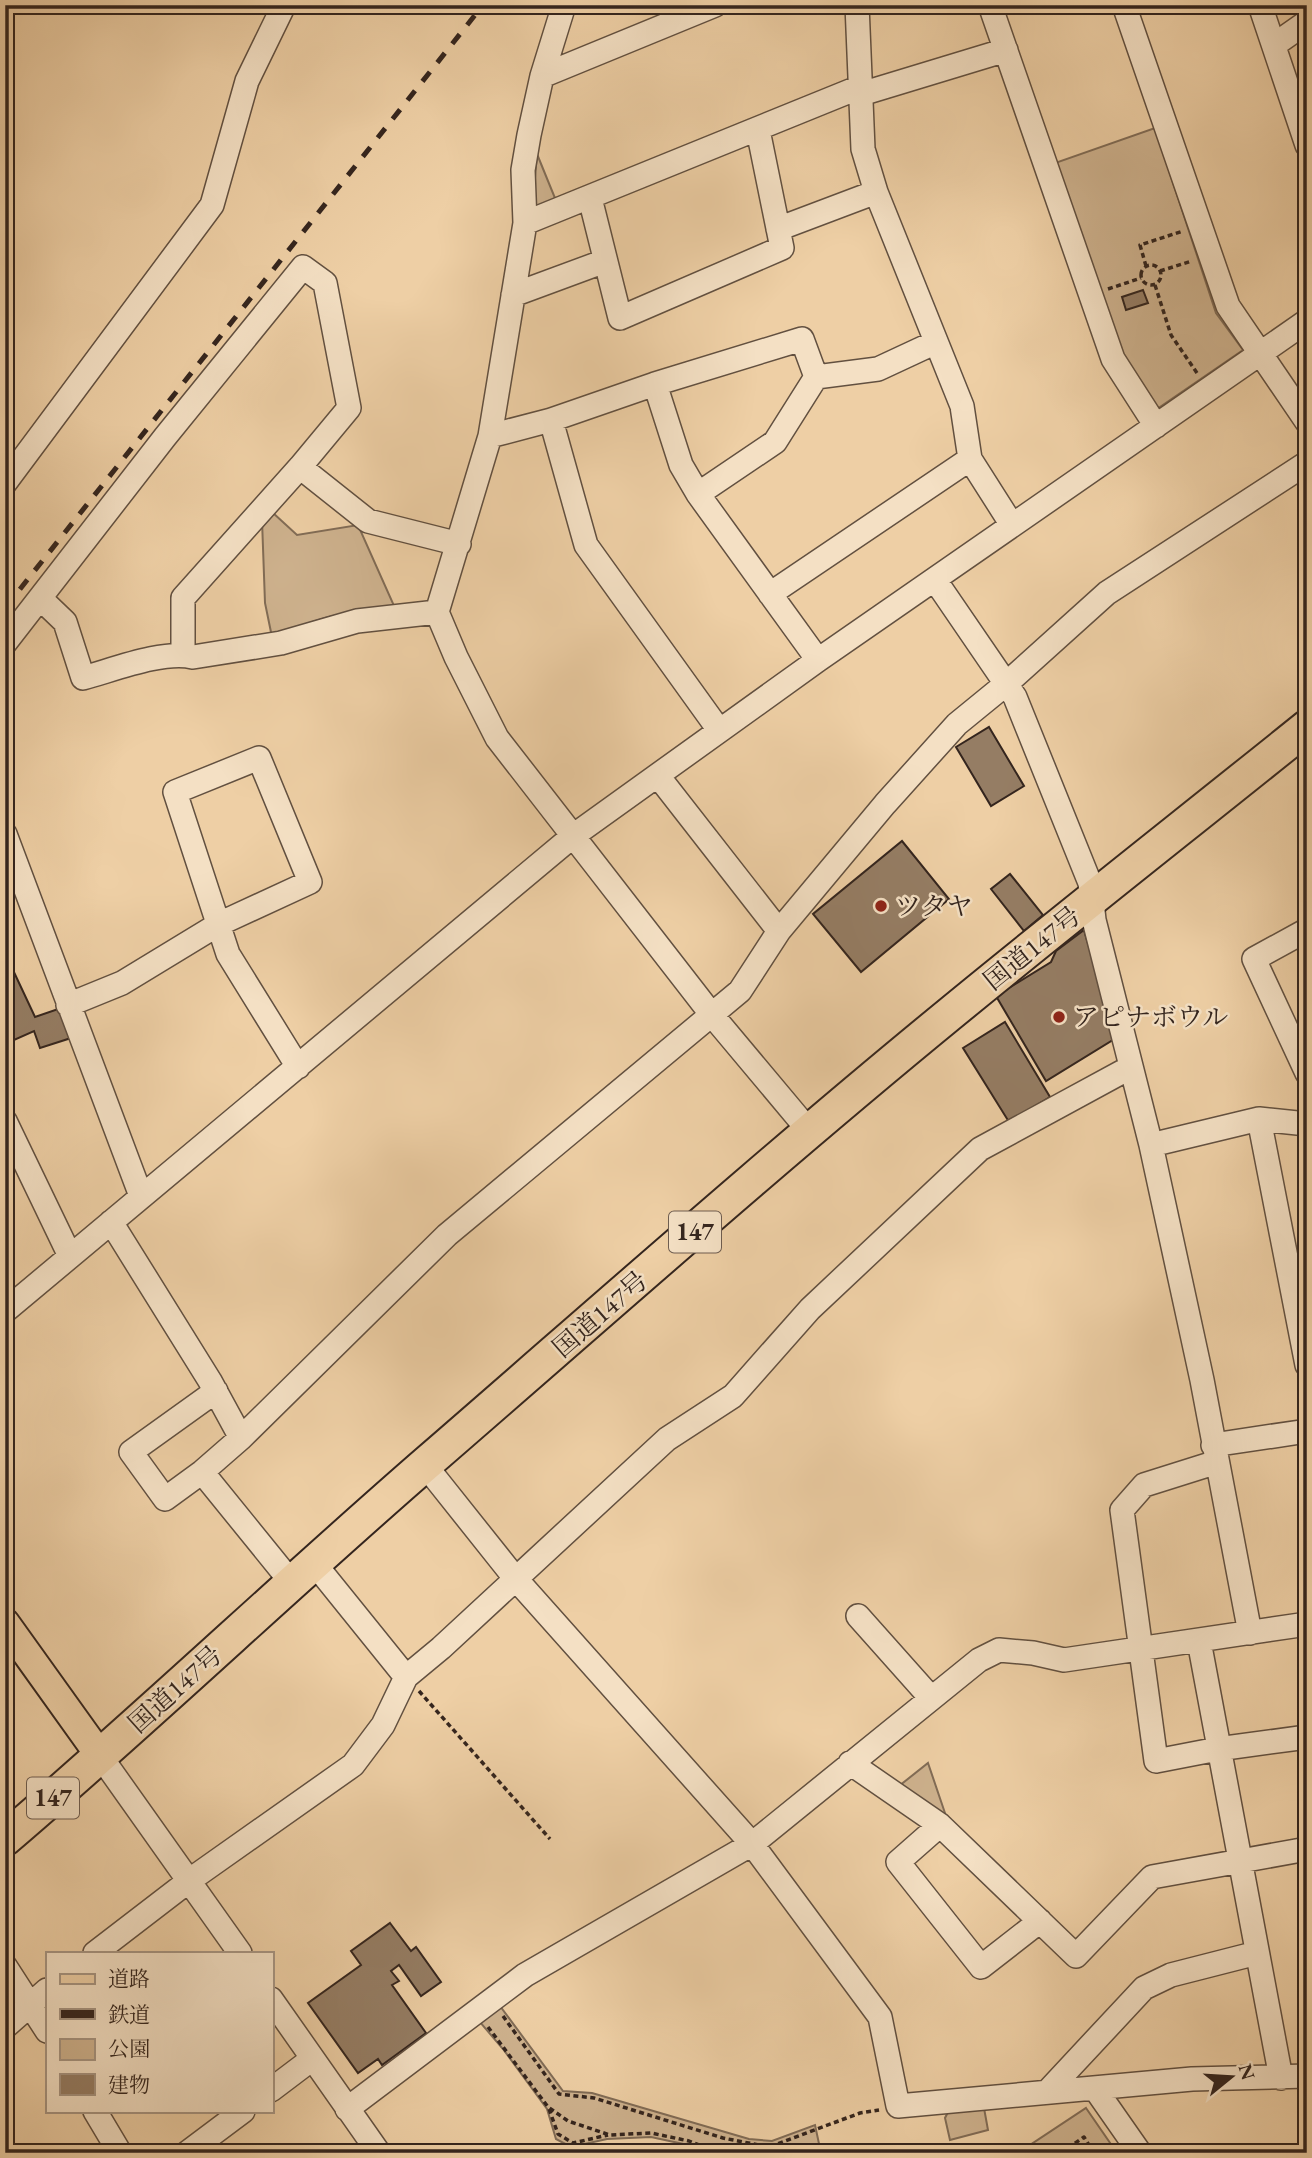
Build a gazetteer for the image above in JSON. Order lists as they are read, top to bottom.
{
  "streets": {
    "highway": ["国道147号", "147"]
  },
  "places": ["ツタヤ", "アピナボウル"],
  "legend": [
    "道路",
    "鉄道",
    "公園",
    "建物"
  ],
  "north": "right"
}
